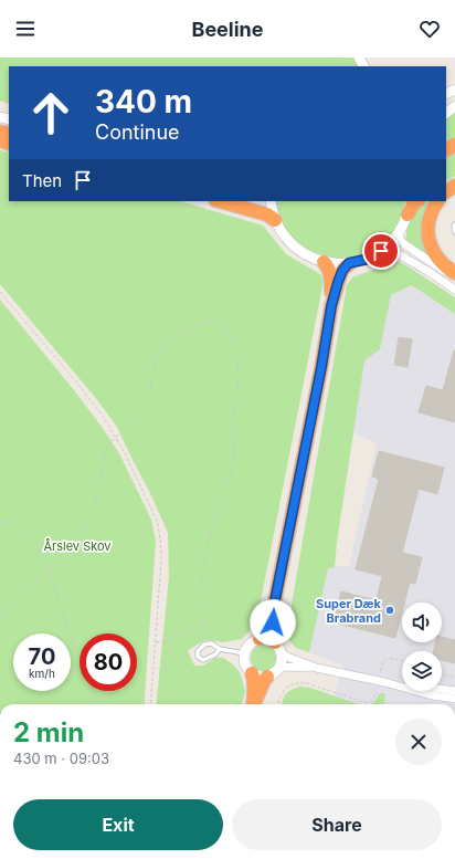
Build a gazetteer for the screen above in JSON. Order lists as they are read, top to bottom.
{
  "parks": ["Årslev Skov"],
  "places": ["Super Dæk Brabrand"],
  "page": {
    "header": "Beeline",
    "turn": ["340 m", "Continue"],
    "then": "Then",
    "speed": "70 km/h",
    "limit": "80",
    "heading": ["2 min", "430 m · 09:03"],
    "buttons": ["Exit", "Share"]
  }
}
